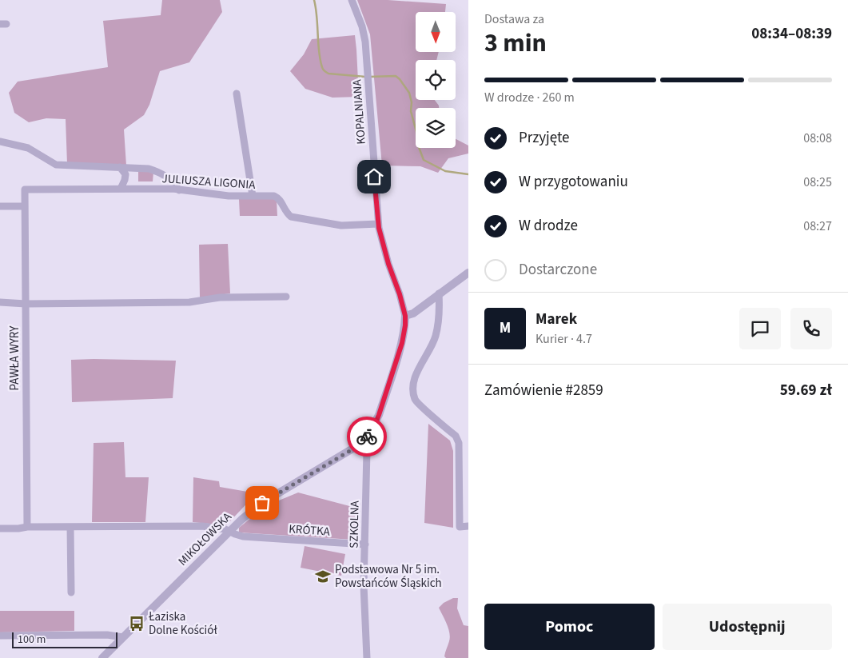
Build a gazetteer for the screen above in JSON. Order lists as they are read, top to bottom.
{
  "streets": {
    "street": [
      "KOPALNIANA",
      "JULIUSZA LIGONIA",
      "PAWŁA WYRY",
      "SZKOLNA",
      "KRÓTKA",
      "MIKOŁOWSKA"
    ]
  },
  "crossings": [
    ["KOPALNIANA", "JULIUSZA LIGONIA"],
    ["KOPALNIANA", "MIKOŁOWSKA"],
    ["JULIUSZA LIGONIA", "PAWŁA WYRY"],
    ["PAWŁA WYRY", "KRÓTKA"],
    ["SZKOLNA", "KRÓTKA"],
    ["SZKOLNA", "MIKOŁOWSKA"],
    ["KRÓTKA", "MIKOŁOWSKA"]
  ],
  "places": {
    "school or university": ["Podstawowa Nr 5 im. Powstańców Śląskich"],
    "bus stop": ["Łaziska Dolne Kościół"]
  },
  "scale_bar": "100 m",
  "north": "bottom",
  "page": {
    "heading": ["3 min", "Dostawa za", "08:34–08:39"],
    "panel": [
      "Marek",
      "Kurier · 4.7",
      "Zamówienie #2859",
      "59.69 zł"
    ],
    "bar": "W drodze · 260 m",
    "list": [
      ["Przyjęte", "08:08"],
      ["W przygotowaniu", "08:25"],
      ["W drodze", "08:27"],
      "Dostarczone"
    ],
    "round": "M",
    "buttons": ["Pomoc", "Udostępnij"],
    "scale": "100 m"
  }
}
